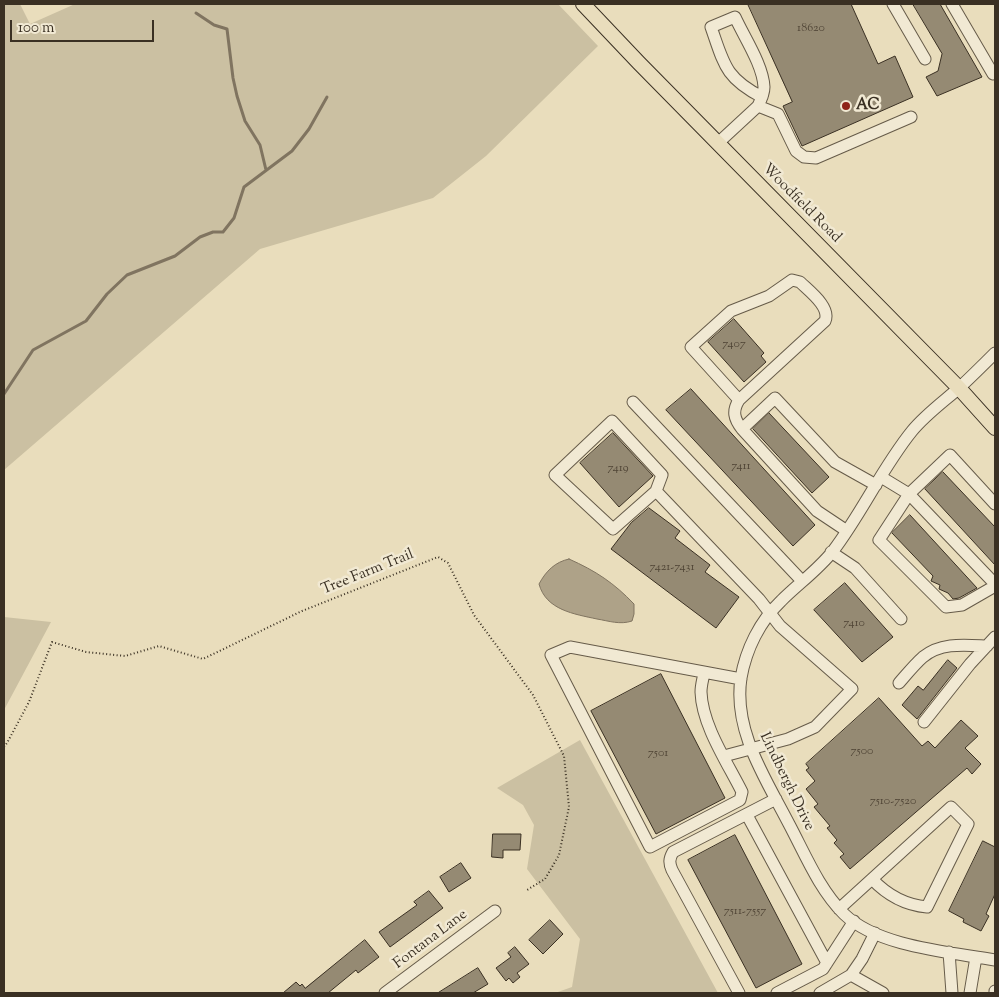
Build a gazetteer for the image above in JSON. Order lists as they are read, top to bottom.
{
  "streets": {
    "main road": ["Woodfield Road"],
    "street": ["Lindbergh Drive", "Fontana Lane"],
    "path": ["Tree Farm Trail"]
  },
  "crossings": [
    ["Woodfield Road", "Lindbergh Drive"]
  ],
  "places": ["AC"],
  "house_numbers": [
    "18620",
    "7407",
    "7411",
    "7419",
    "7421-7431",
    "7410",
    "7500",
    "7501",
    "7510-7520",
    "7511-7557"
  ],
  "scale_bar": "100 m"
}
